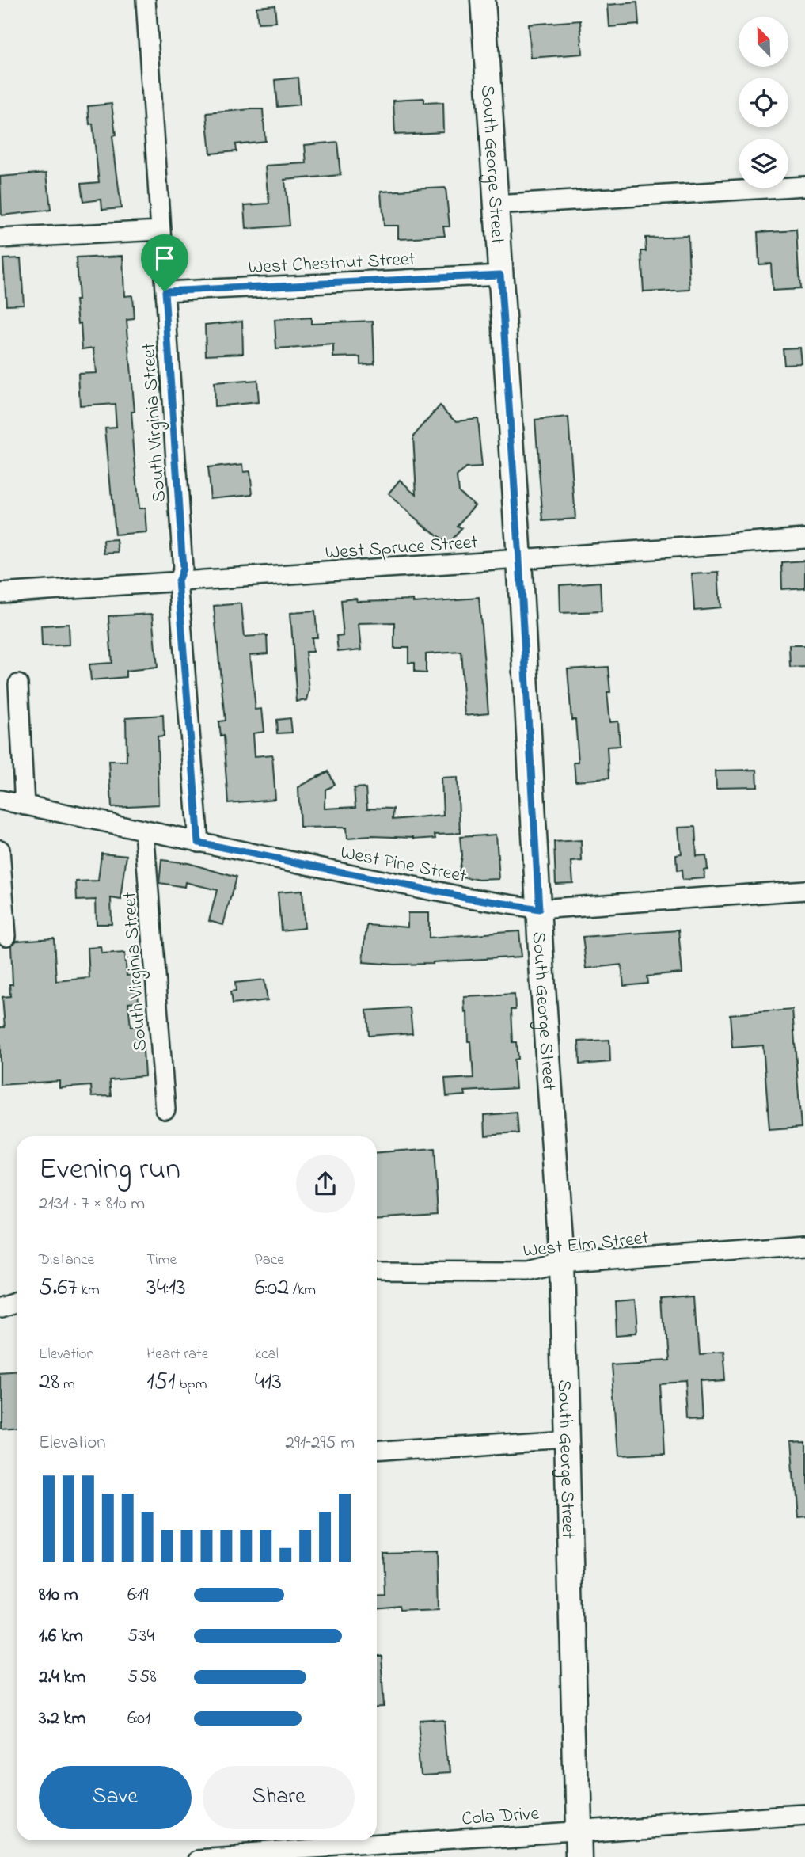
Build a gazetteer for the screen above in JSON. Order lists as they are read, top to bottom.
{
  "streets": {
    "main road": ["South George Street"],
    "street": [
      "West Chestnut Street",
      "South Virginia Street",
      "West Spruce Street",
      "West Pine Street",
      "West Elm Street",
      "Cola Drive"
    ]
  },
  "crossings": [
    ["South George Street", "West Chestnut Street"],
    ["South George Street", "West Spruce Street"],
    ["South George Street", "West Pine Street"],
    ["South George Street", "West Elm Street"],
    ["South George Street", "Cola Drive"],
    ["West Chestnut Street", "South Virginia Street"],
    ["South Virginia Street", "West Spruce Street"],
    ["South Virginia Street", "West Pine Street"]
  ],
  "north": "top left",
  "page": {
    "heading": ["Evening run", "21:31 · 7 × 810 m"],
    "stats": [
      ["Distance", "5.67 km"],
      ["Time", "34:13"],
      ["Pace", "6:02 /km"],
      ["Elevation", "28 m"],
      ["Heart rate", "151 bpm"],
      ["kcal", "413"]
    ],
    "chart": ["Elevation", "291–295 m"],
    "list": [
      {
        "name": "810 m",
        "note": "6:19"
      },
      {
        "name": "1.6 km",
        "note": "5:34"
      },
      {
        "name": "2.4 km",
        "note": "5:58"
      },
      {
        "name": "3.2 km",
        "note": "6:01"
      }
    ],
    "buttons": ["Save", "Share"]
  }
}
